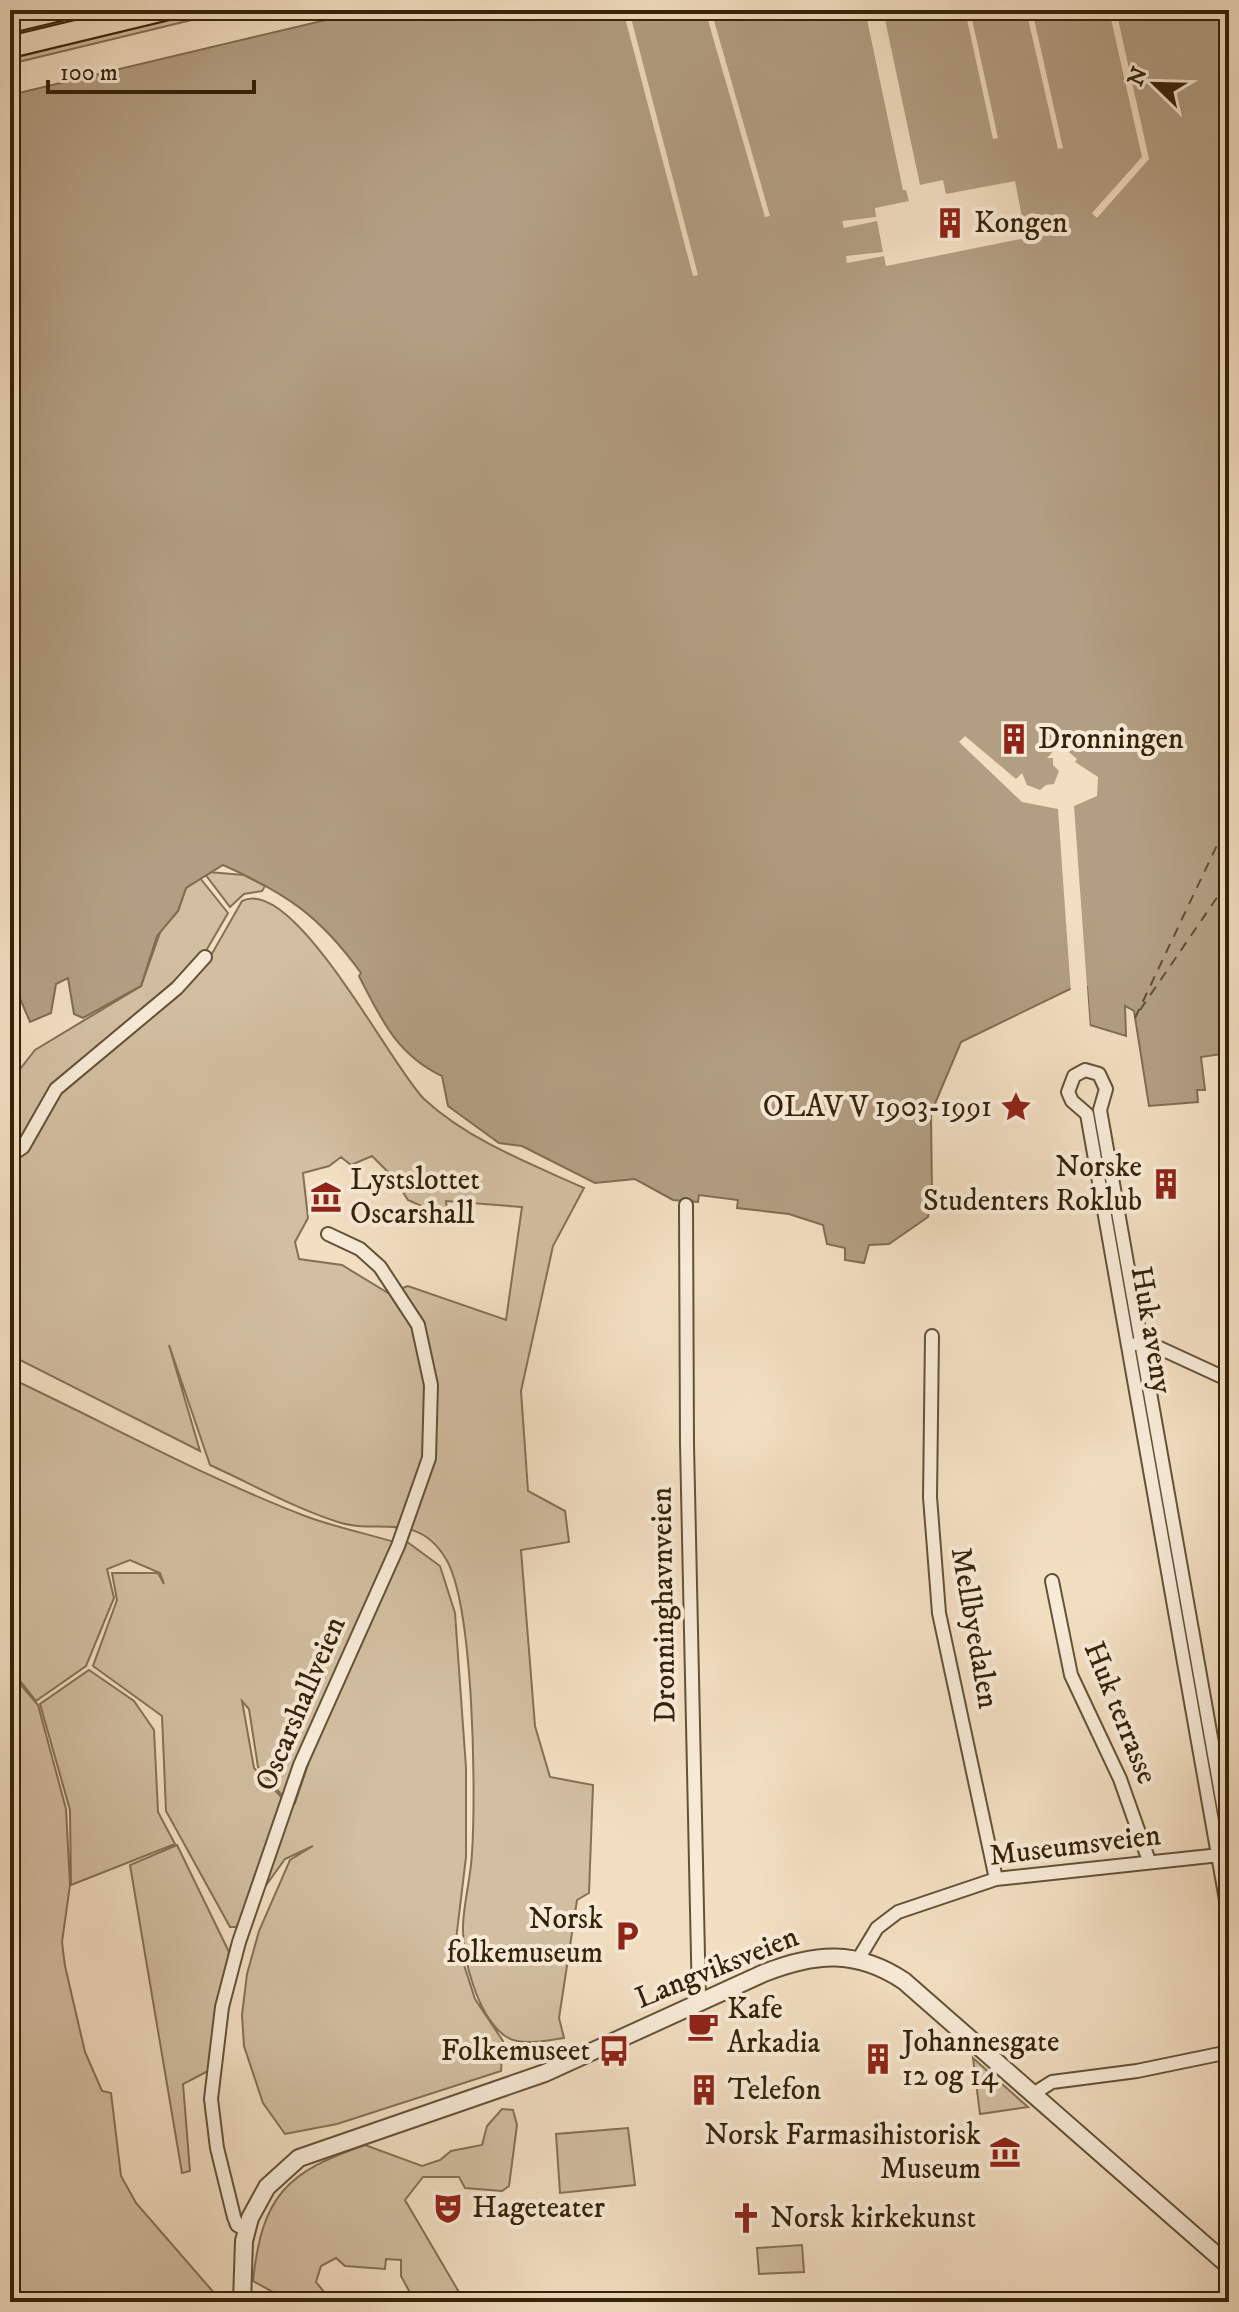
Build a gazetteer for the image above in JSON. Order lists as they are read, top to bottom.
{
  "streets": {
    "street": [
      "Huk aveny",
      "Dronninghavnveien",
      "Mellbyedalen",
      "Oscarshallveien",
      "Huk terrasse",
      "Museumsveien",
      "Langviksveien"
    ]
  },
  "crossings": [
    ["Huk aveny", "Museumsveien"],
    ["Dronninghavnveien", "Langviksveien"],
    ["Mellbyedalen", "Museumsveien"],
    ["Oscarshallveien", "Langviksveien"],
    ["Huk terrasse", "Museumsveien"],
    ["Museumsveien", "Langviksveien"]
  ],
  "places": {
    "building": [
      "Kongen",
      "Dronningen",
      "Norske Studenters Roklub",
      "Johannesgate 12 og 14",
      "Telefon"
    ],
    "place": ["OLAV V 1903-1991"],
    "museum": ["Lystslottet Oscarshall", "Norsk Farmasihistorisk Museum"],
    "parking": ["Norsk folkemuseum"],
    "cafe": ["Kafe Arkadia"],
    "bus stop": ["Folkemuseet"],
    "theatre": ["Hageteater"],
    "church": ["Norsk kirkekunst"]
  },
  "scale_bar": "100 m",
  "north": "top left"
}
